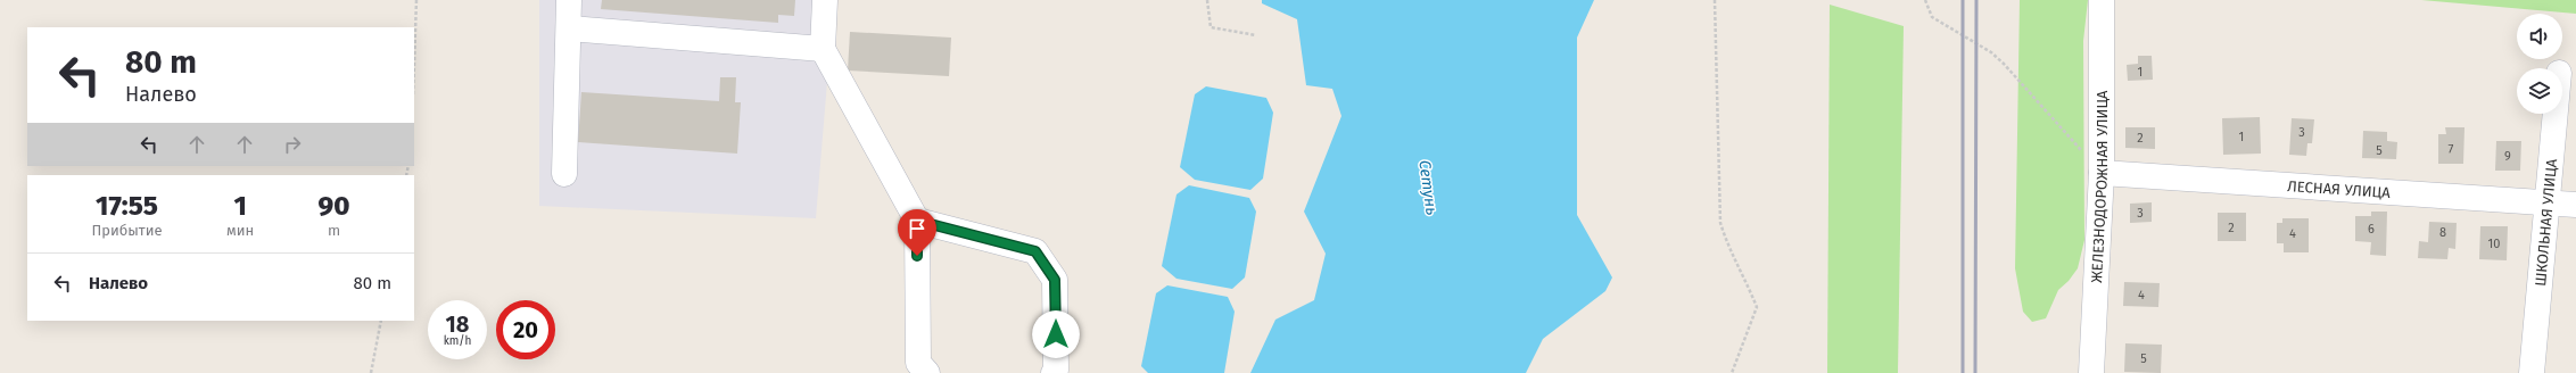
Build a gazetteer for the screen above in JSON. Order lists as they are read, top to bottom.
{
  "streets": {
    "street": ["ЖЕЛЕЗНОДОРОЖНАЯ УЛИЦА", "ЛЕСНАЯ УЛИЦА", "ШКОЛЬНАЯ УЛИЦА"]
  },
  "crossings": [
    ["ЖЕЛЕЗНОДОРОЖНАЯ УЛИЦА", "ЛЕСНАЯ УЛИЦА"],
    ["ЛЕСНАЯ УЛИЦА", "ШКОЛЬНАЯ УЛИЦА"]
  ],
  "water": ["Сетунь"],
  "house_numbers": [
    "1",
    "3",
    "1",
    "2",
    "7",
    "5",
    "9",
    "3",
    "2",
    "6",
    "8",
    "4",
    "10",
    "4",
    "5"
  ],
  "page": {
    "turn": ["80 m", "Налево"],
    "eta": [
      "17:55",
      "Прибытие",
      "1",
      "мин",
      "90",
      "m"
    ],
    "list": [
      {
        "name": "Налево",
        "value": "80 m"
      }
    ],
    "speed": "18 km/h",
    "limit": "20"
  }
}
